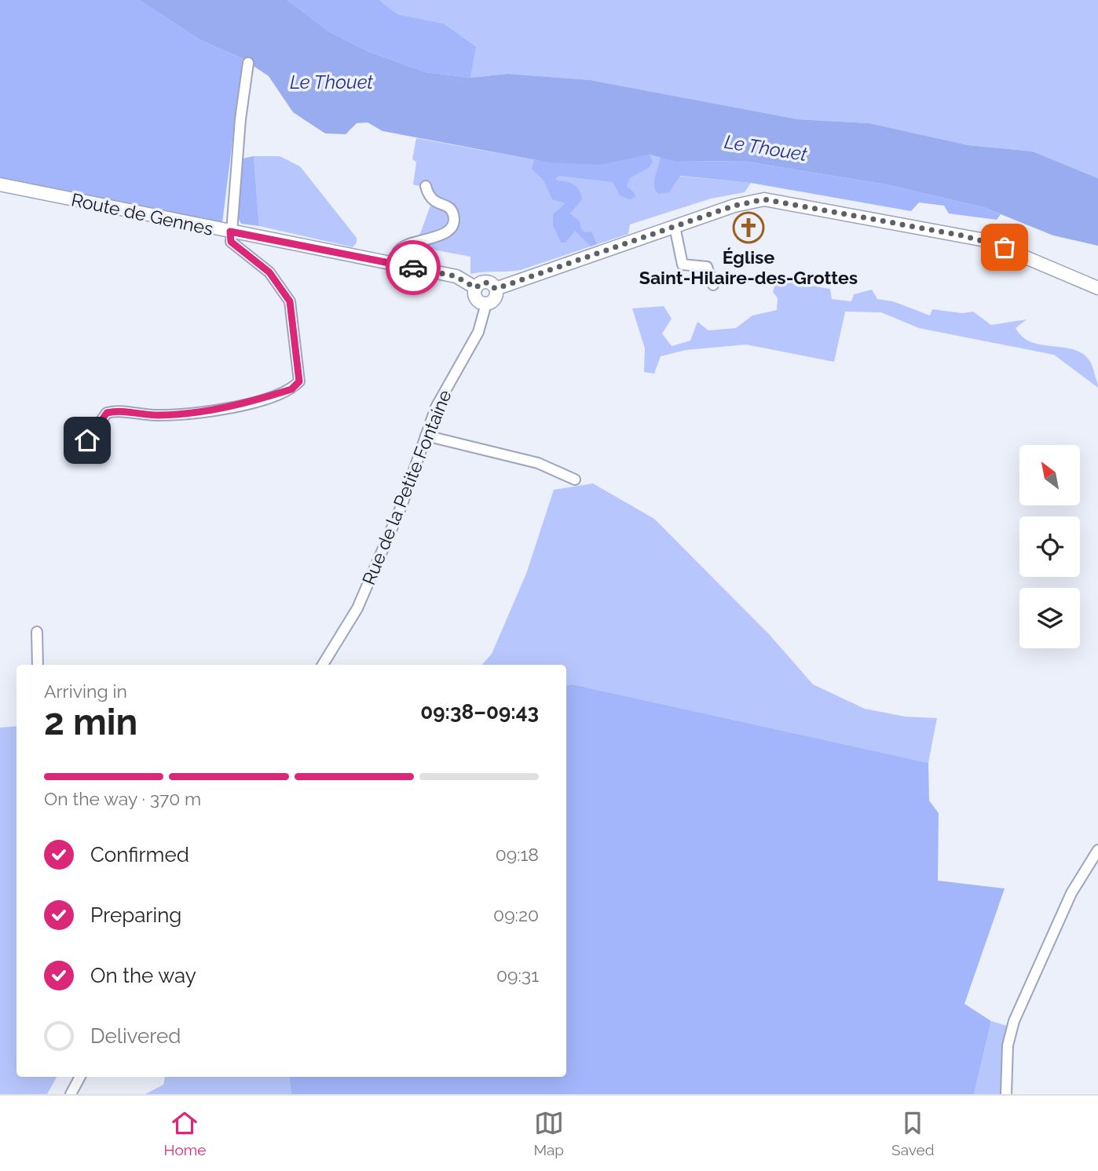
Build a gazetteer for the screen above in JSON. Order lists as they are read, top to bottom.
{
  "streets": {
    "main road": ["Route de Gennes"],
    "street": ["Rue de la Petite Fontaine"]
  },
  "crossings": [
    ["Route de Gennes", "Rue de la Petite Fontaine"]
  ],
  "water": ["Le Thouet"],
  "places": {
    "church": ["Église Saint-Hilaire-des-Grottes"]
  },
  "north": "top left",
  "page": {
    "heading": ["2 min", "Arriving in", "09:38–09:43"],
    "bar": "On the way · 370 m",
    "list": [
      ["Confirmed", "09:18"],
      ["Preparing", "09:20"],
      ["On the way", "09:31"],
      "Delivered"
    ],
    "tabs": ["Home", "Map", "Saved"]
  }
}
